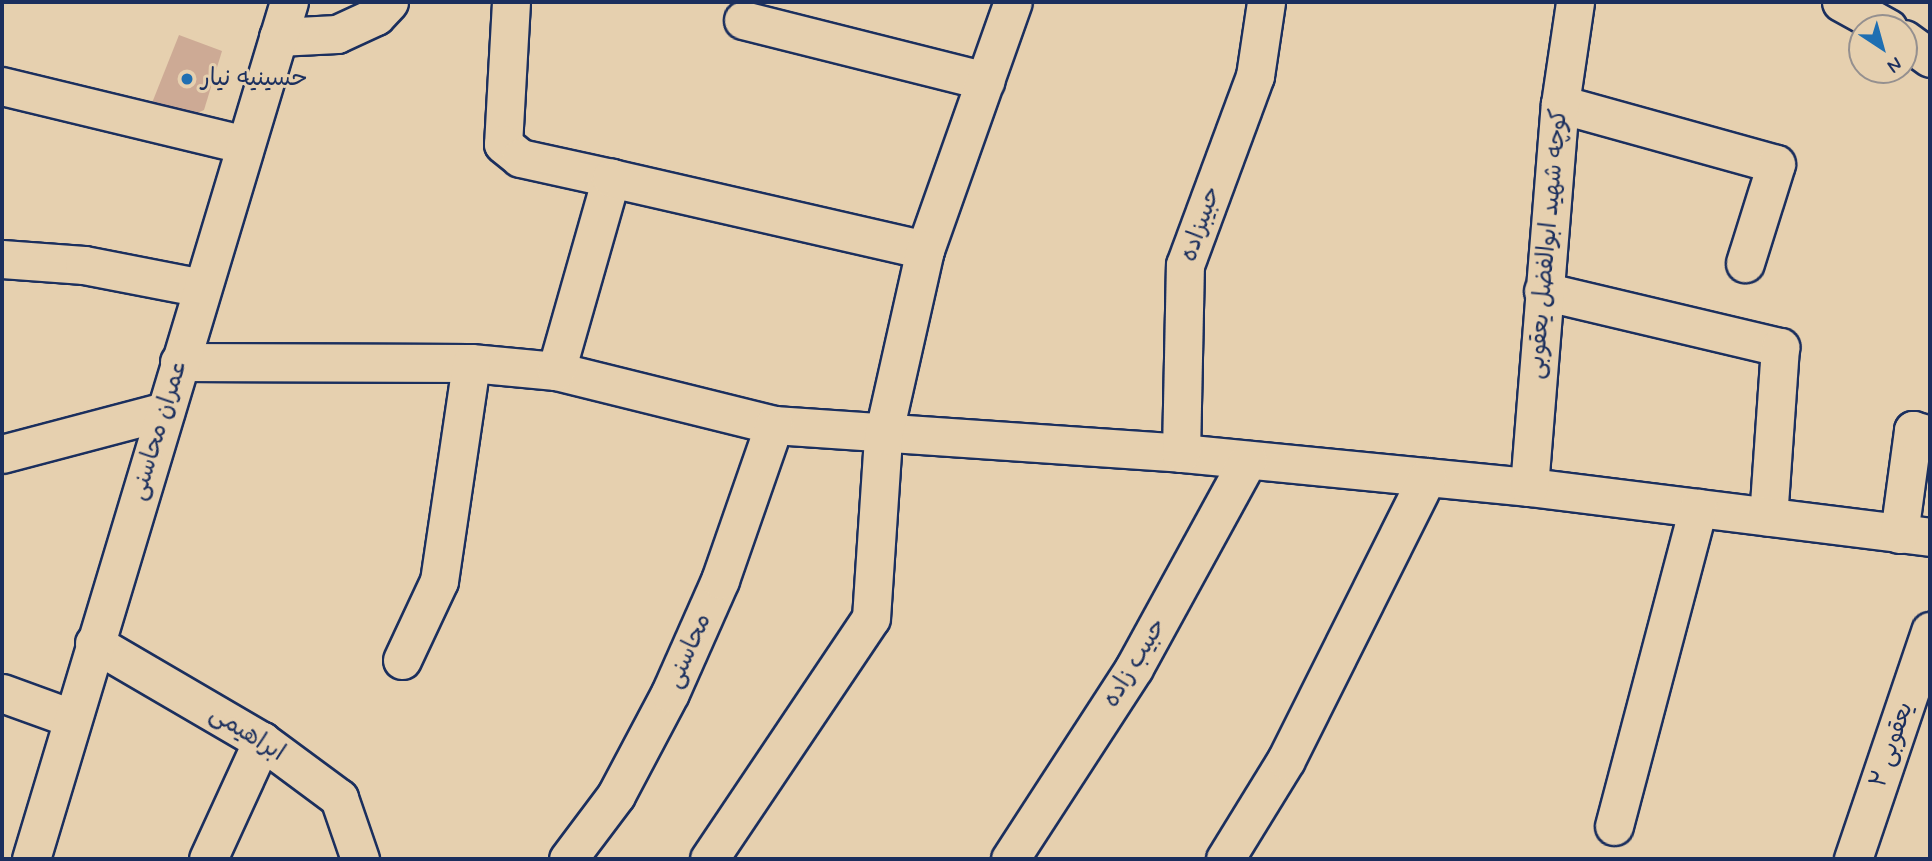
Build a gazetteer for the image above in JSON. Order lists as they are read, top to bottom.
{
  "streets": {
    "street": [
      "حبیبزاده",
      "کوچه شهید ابوالفضل یعقوبی",
      "عمران محاسنی",
      "محاسنی",
      "حبیب زاده",
      "ابراهیمی",
      "یعقوبی ۲"
    ]
  },
  "crossings": [
    ["عمران محاسنی", "ابراهیمی"]
  ],
  "places": ["حسینیه نیار"],
  "north": "bottom right"
}
